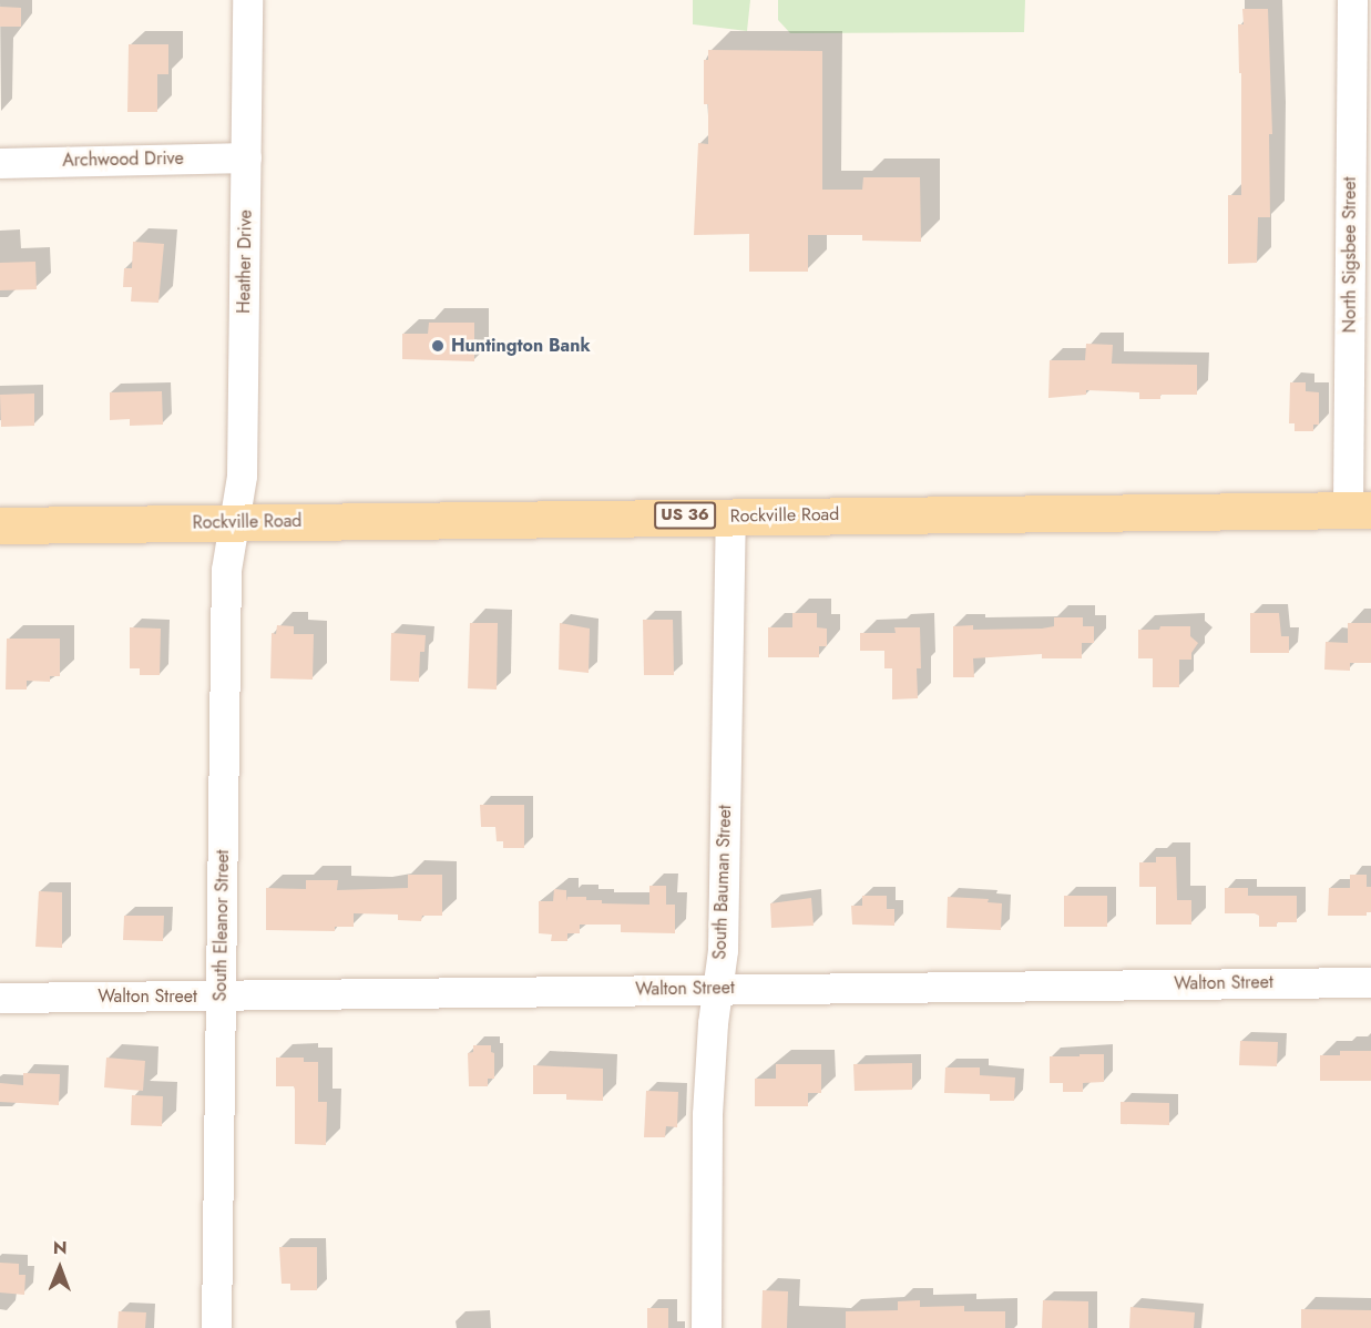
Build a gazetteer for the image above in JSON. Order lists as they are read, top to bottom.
{
  "streets": {
    "main road": ["US 36", "Rockville Road"],
    "street": [
      "Archwood Drive",
      "North Sigsbee Street",
      "Heather Drive",
      "South Bauman Street",
      "South Eleanor Street",
      "Walton Street"
    ]
  },
  "crossings": [
    ["Archwood Drive", "Heather Drive"],
    ["North Sigsbee Street", "Rockville Road"],
    ["Heather Drive", "Rockville Road"],
    ["Heather Drive", "South Eleanor Street"],
    ["Rockville Road", "South Bauman Street"],
    ["Rockville Road", "South Eleanor Street"],
    ["South Bauman Street", "Walton Street"],
    ["South Eleanor Street", "Walton Street"]
  ],
  "places": ["Huntington Bank"],
  "north": "top"
}
